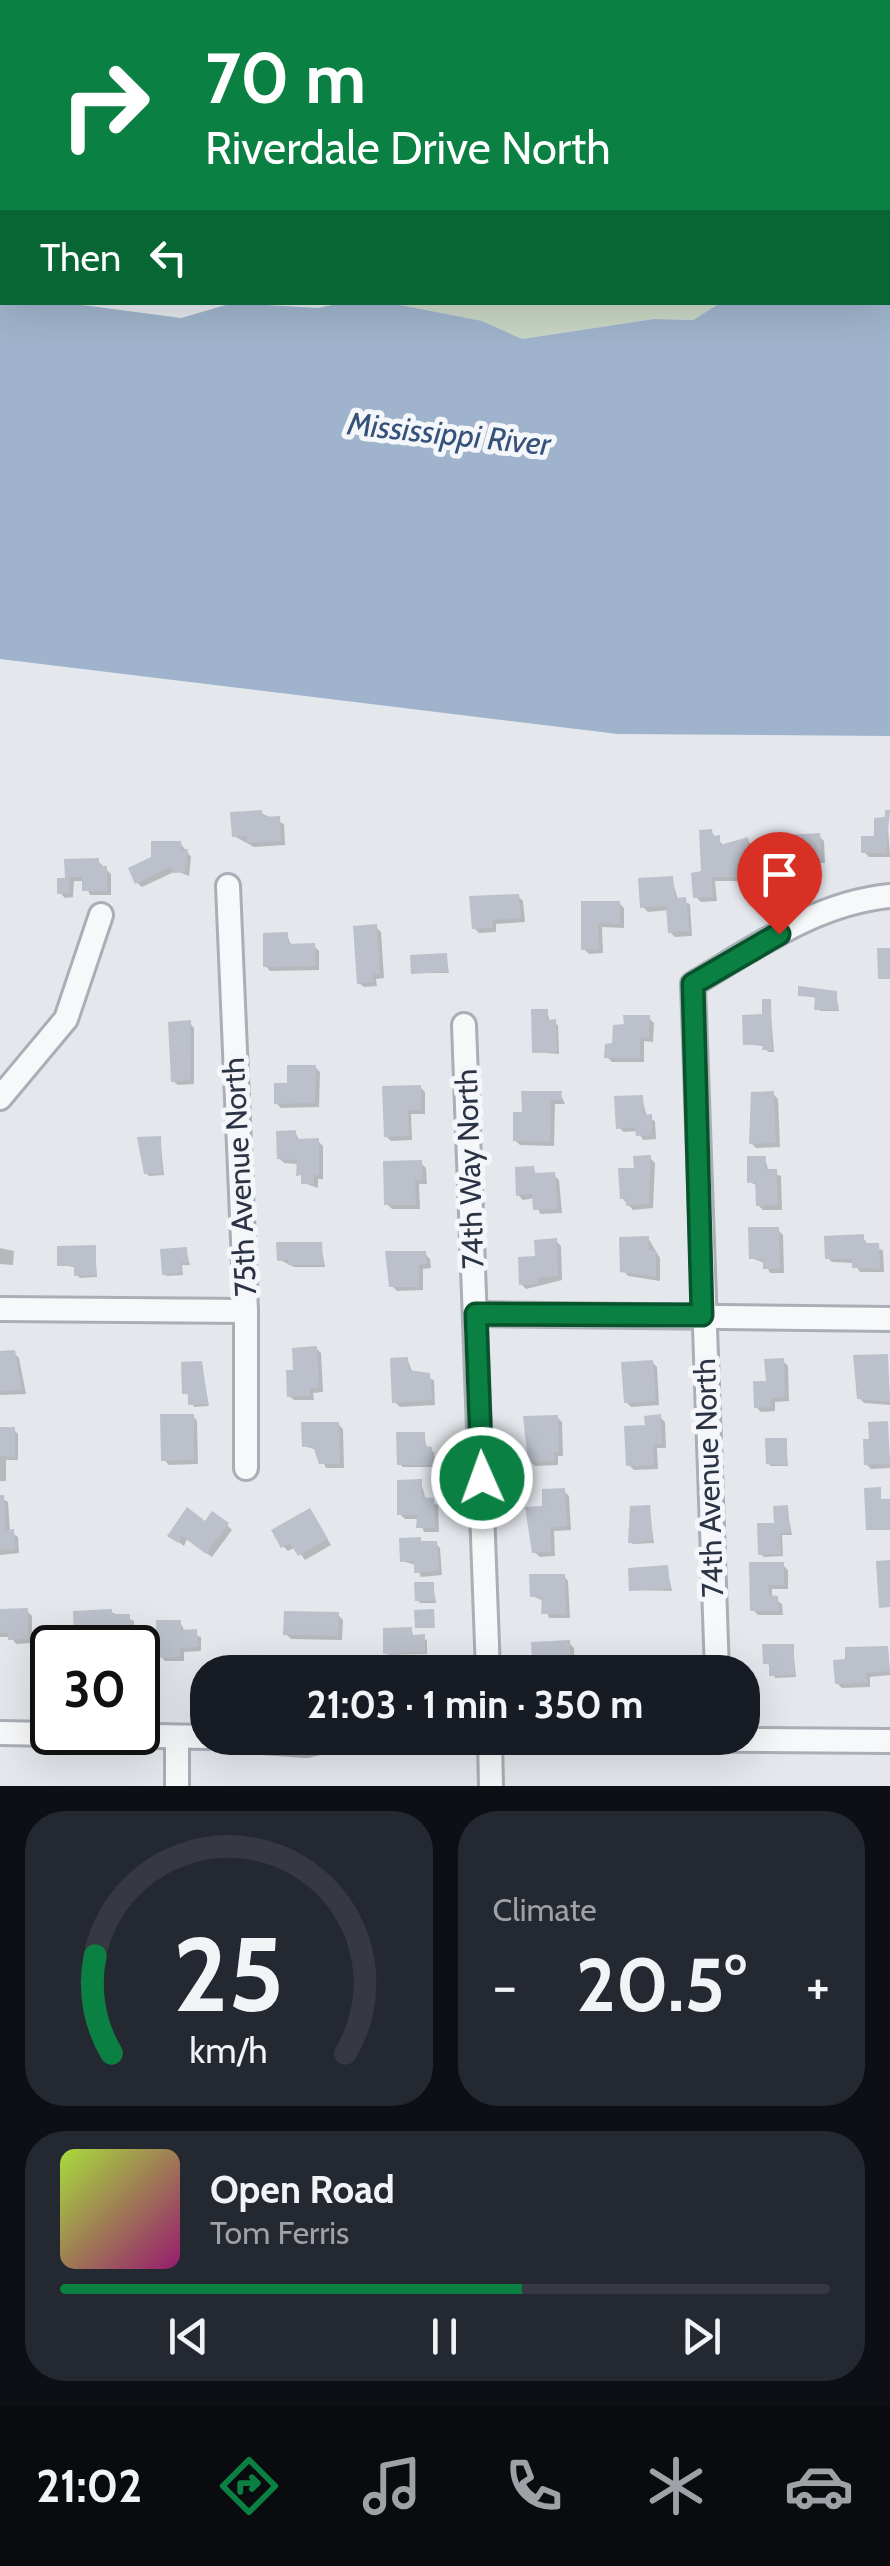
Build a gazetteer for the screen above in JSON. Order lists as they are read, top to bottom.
{
  "streets": {
    "street": ["74th Way North", "75th Avenue North", "74th Avenue North"]
  },
  "water": ["Mississippi River"],
  "page": {
    "turn": ["70 m", "Riverdale Drive North"],
    "then": "Then",
    "limit": "30",
    "trip": "21:03 · 1 min · 350 m",
    "tile": "Climate",
    "heat": ["−", "20.5°", "+"],
    "song": ["Open Road", "Tom Ferris"],
    "tabs": "21:02",
    "gauge": ["25", "km/h"]
  }
}
